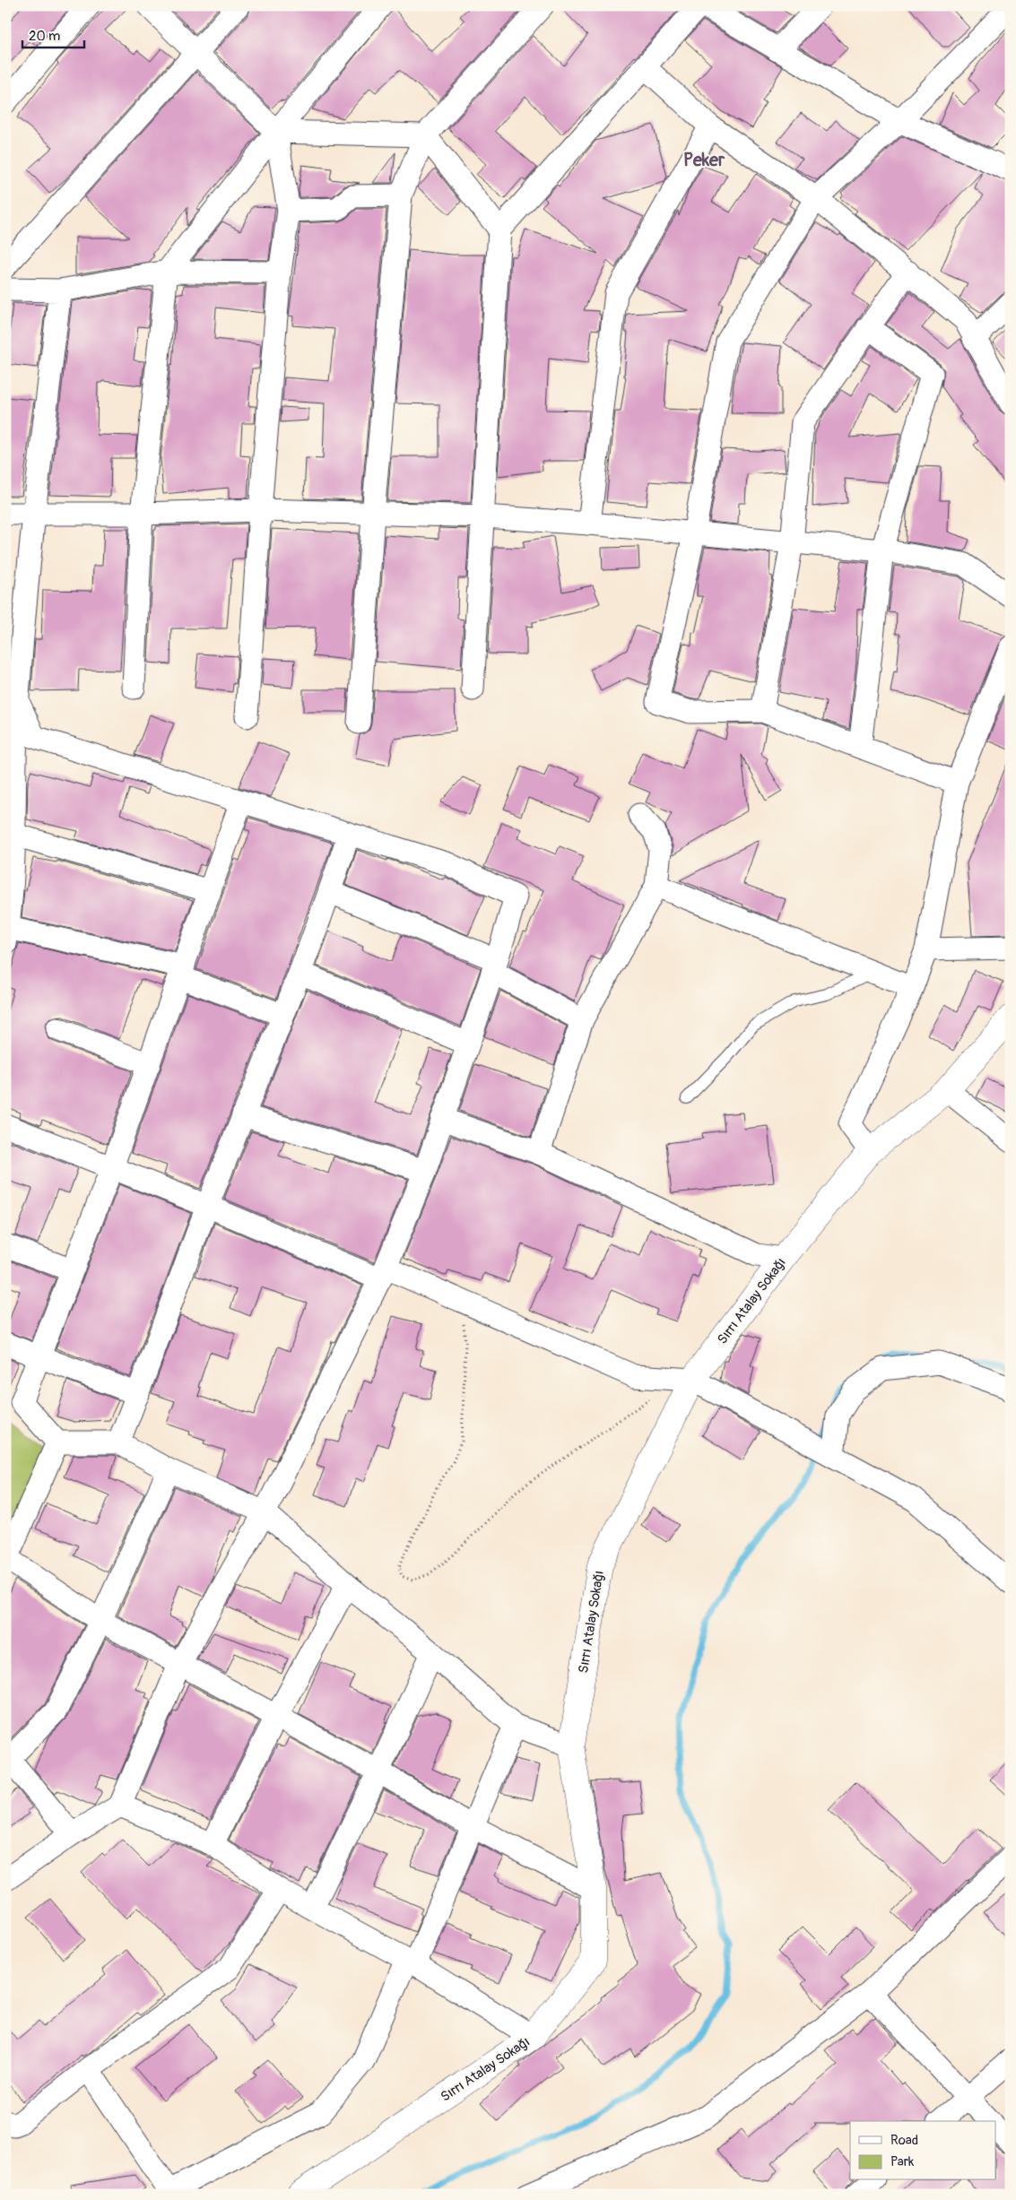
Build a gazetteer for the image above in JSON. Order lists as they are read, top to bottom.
{
  "streets": {
    "main road": ["Sırrı Atalay Sokağı"]
  },
  "districts": ["Peker"],
  "legend": ["Road", "Park"],
  "scale_bar": "20 m"
}
